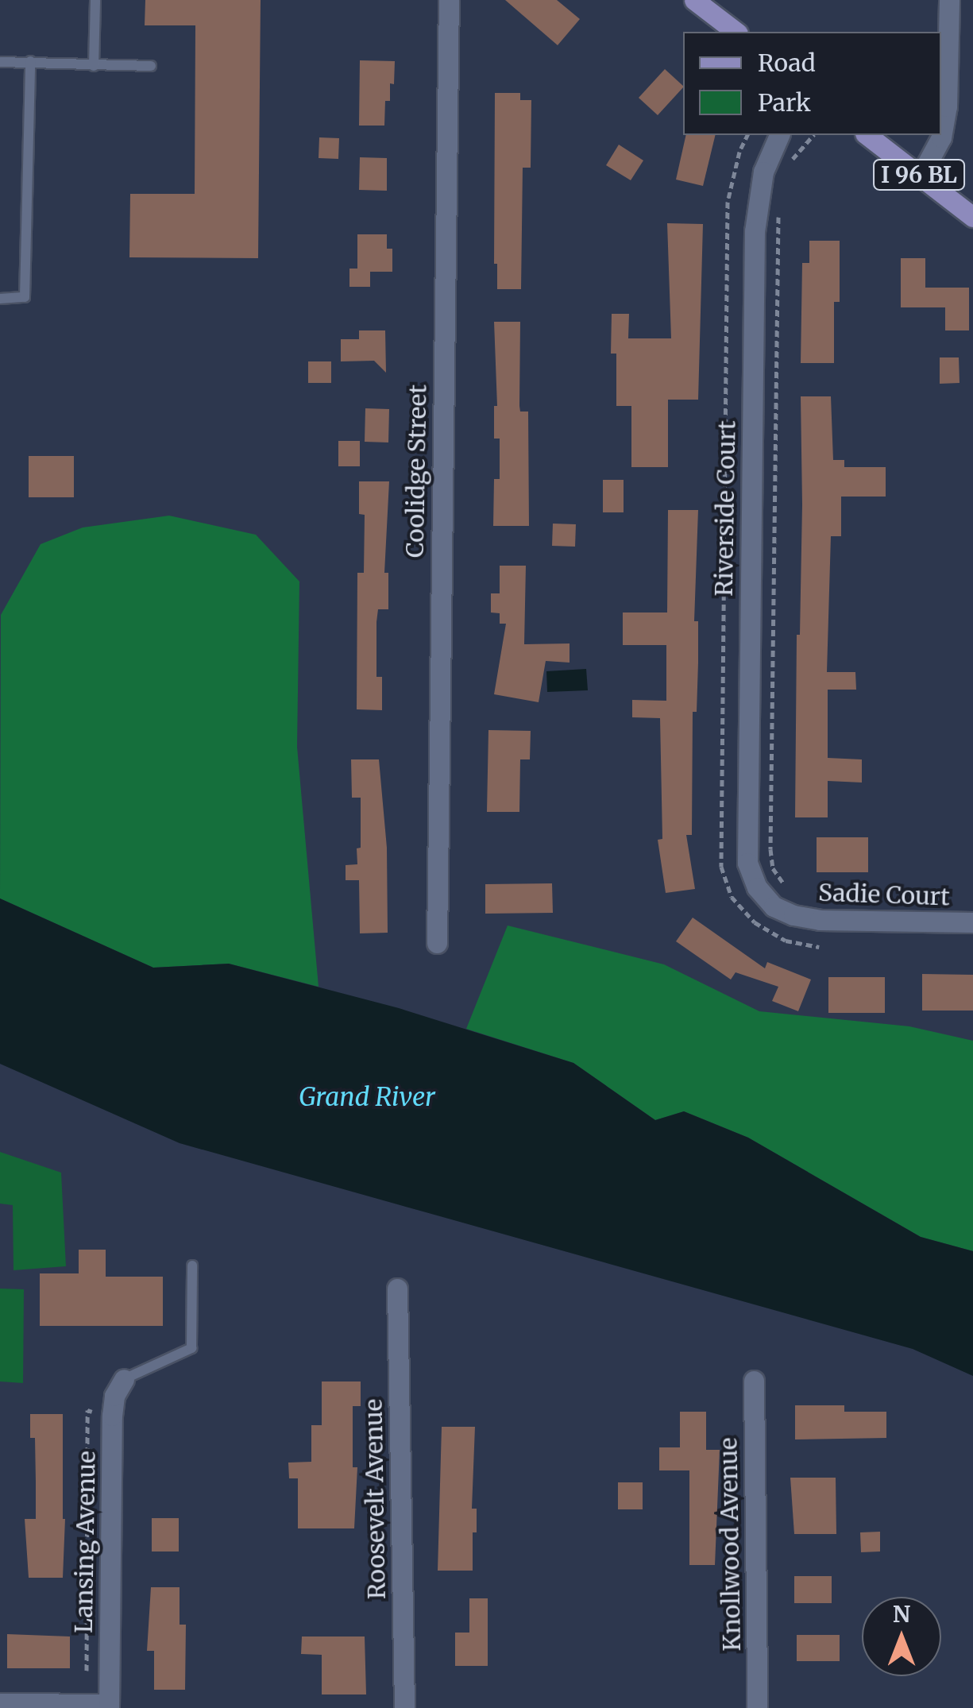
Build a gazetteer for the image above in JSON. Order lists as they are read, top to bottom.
{
  "streets": {
    "main road": ["I 96 BL"],
    "street": [
      "Coolidge Street",
      "Riverside Court",
      "Sadie Court",
      "Roosevelt Avenue",
      "Lansing Avenue",
      "Knollwood Avenue"
    ]
  },
  "crossings": [
    ["Riverside Court", "Sadie Court"]
  ],
  "water": ["Grand River"],
  "legend": ["Road", "Park"],
  "north": "top"
}
